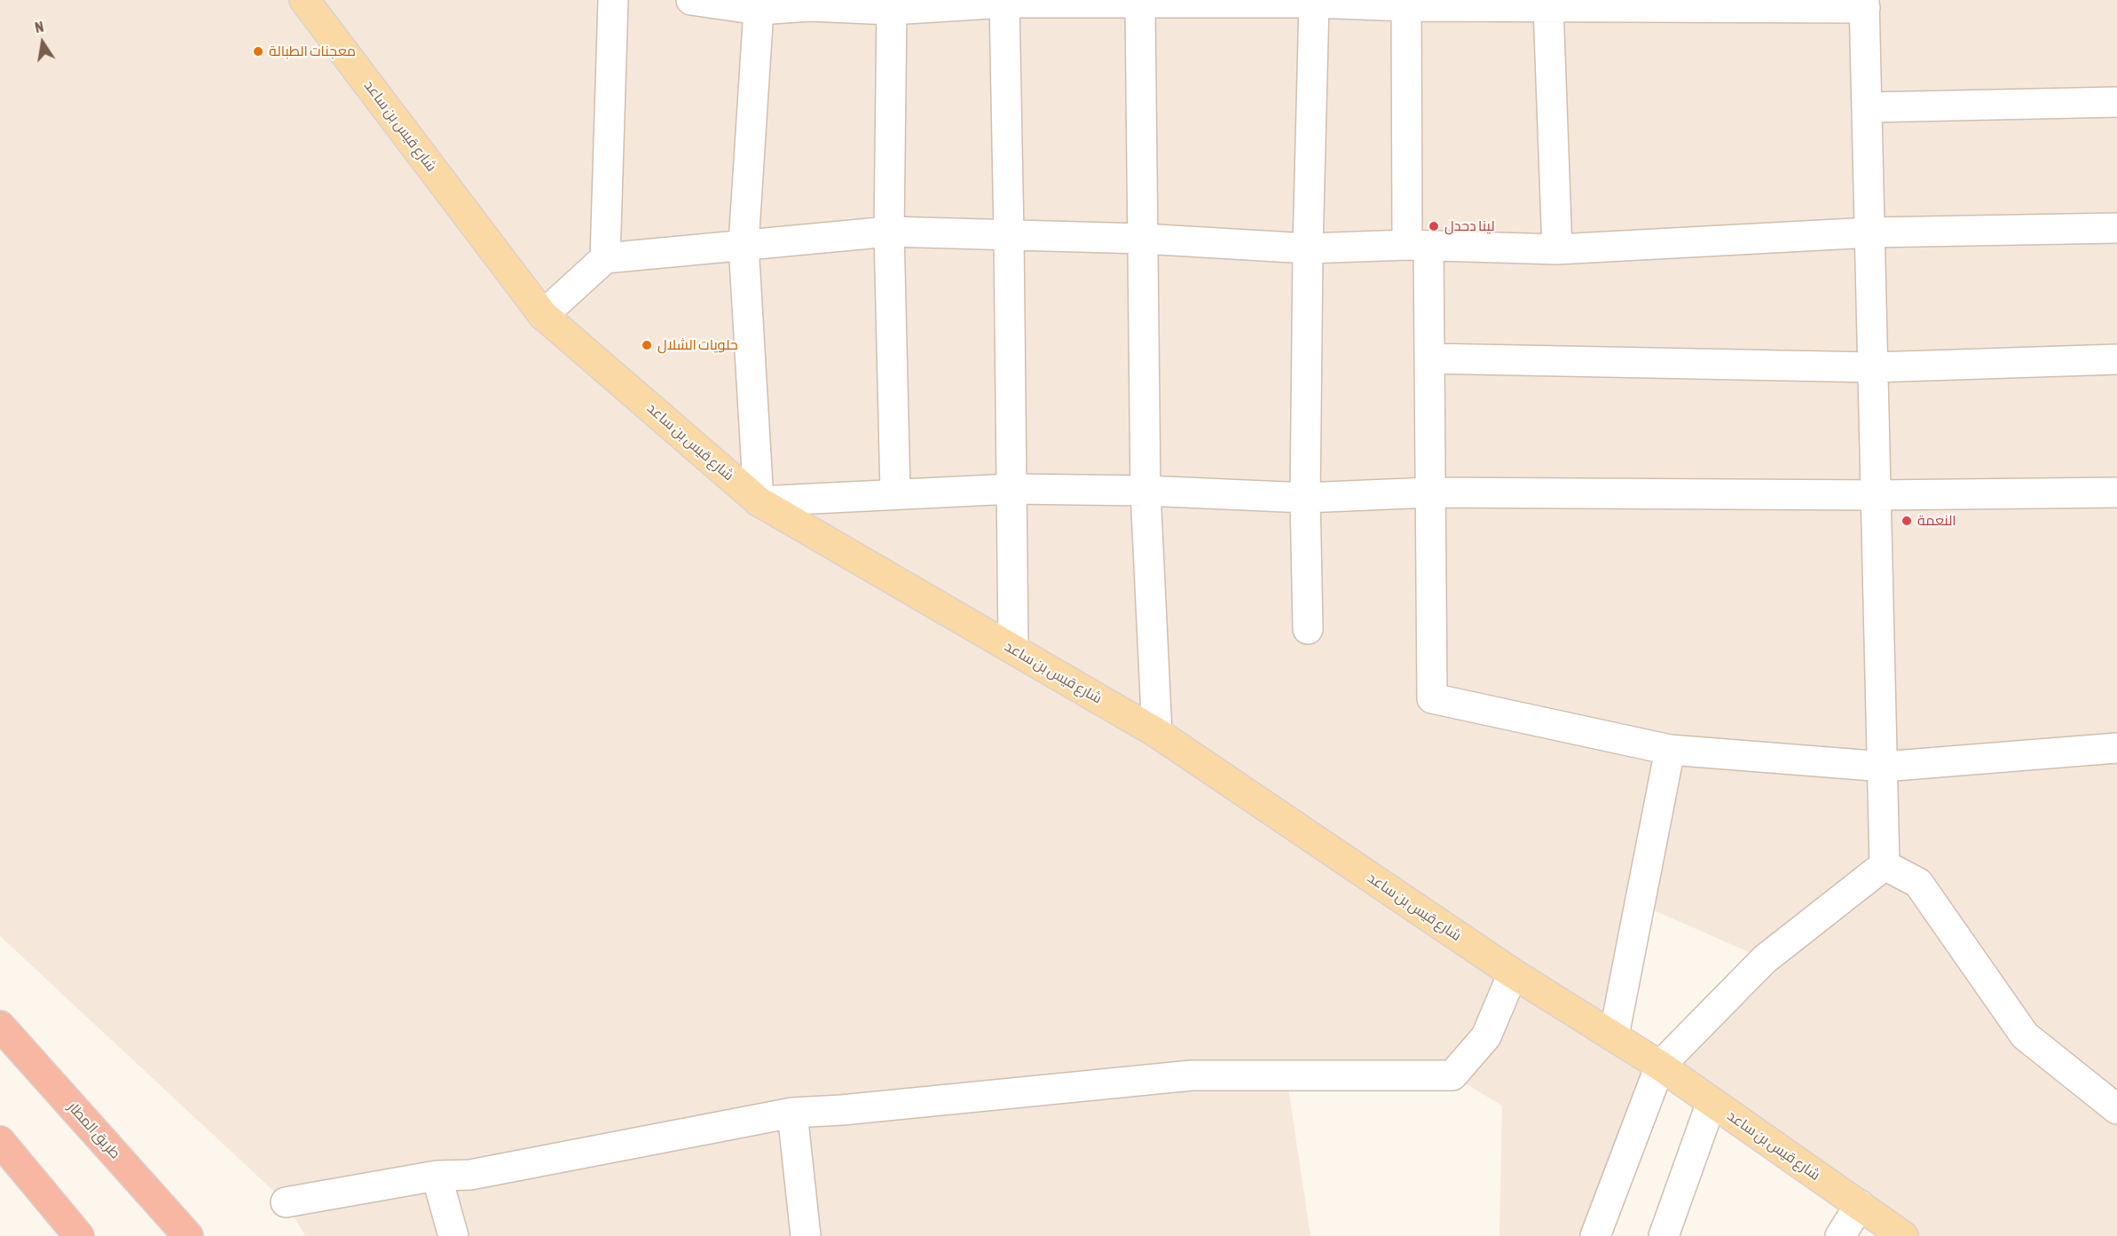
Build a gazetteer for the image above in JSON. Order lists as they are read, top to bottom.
{
  "streets": {
    "highway": ["طريق المطار"],
    "main road": ["شارع قيس بن ساعد"]
  },
  "places": [
    "معجنات الطبالة",
    "لينا دحدل",
    "حلويات الشلال",
    "النعمة"
  ],
  "north": "top"
}
